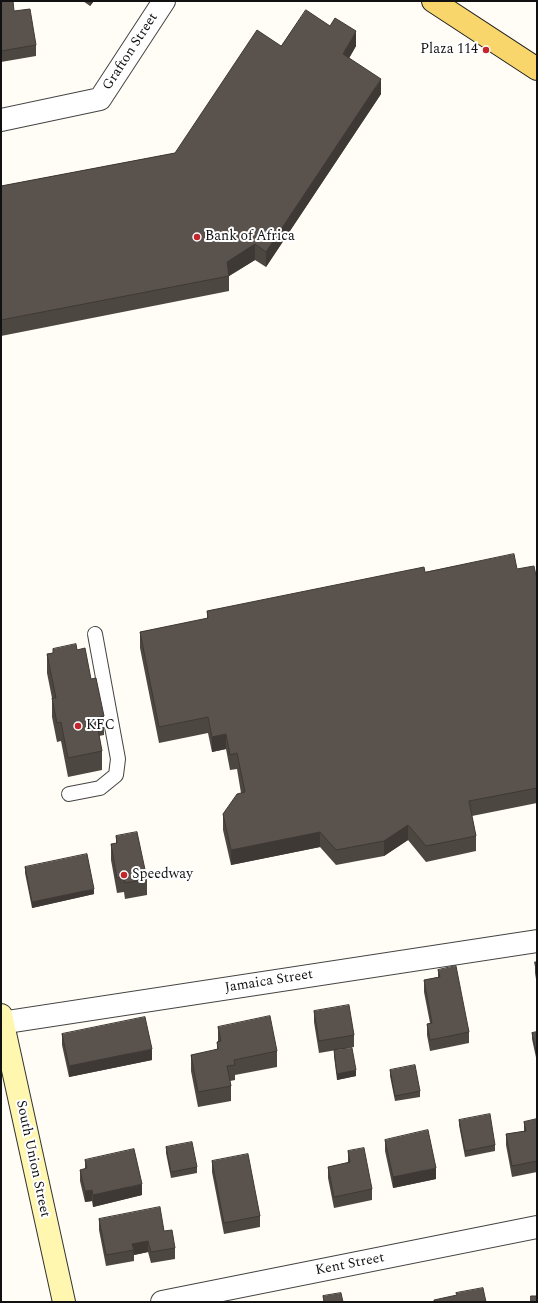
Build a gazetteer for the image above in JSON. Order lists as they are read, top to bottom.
{
  "streets": {
    "main road": ["South Union Street"],
    "street": ["Grafton Street", "Jamaica Street", "Kent Street"]
  },
  "crossings": [
    ["Jamaica Street", "South Union Street"]
  ],
  "places": [
    "Plaza 114",
    "Bank of Africa",
    "KFC",
    "Speedway"
  ]
}
